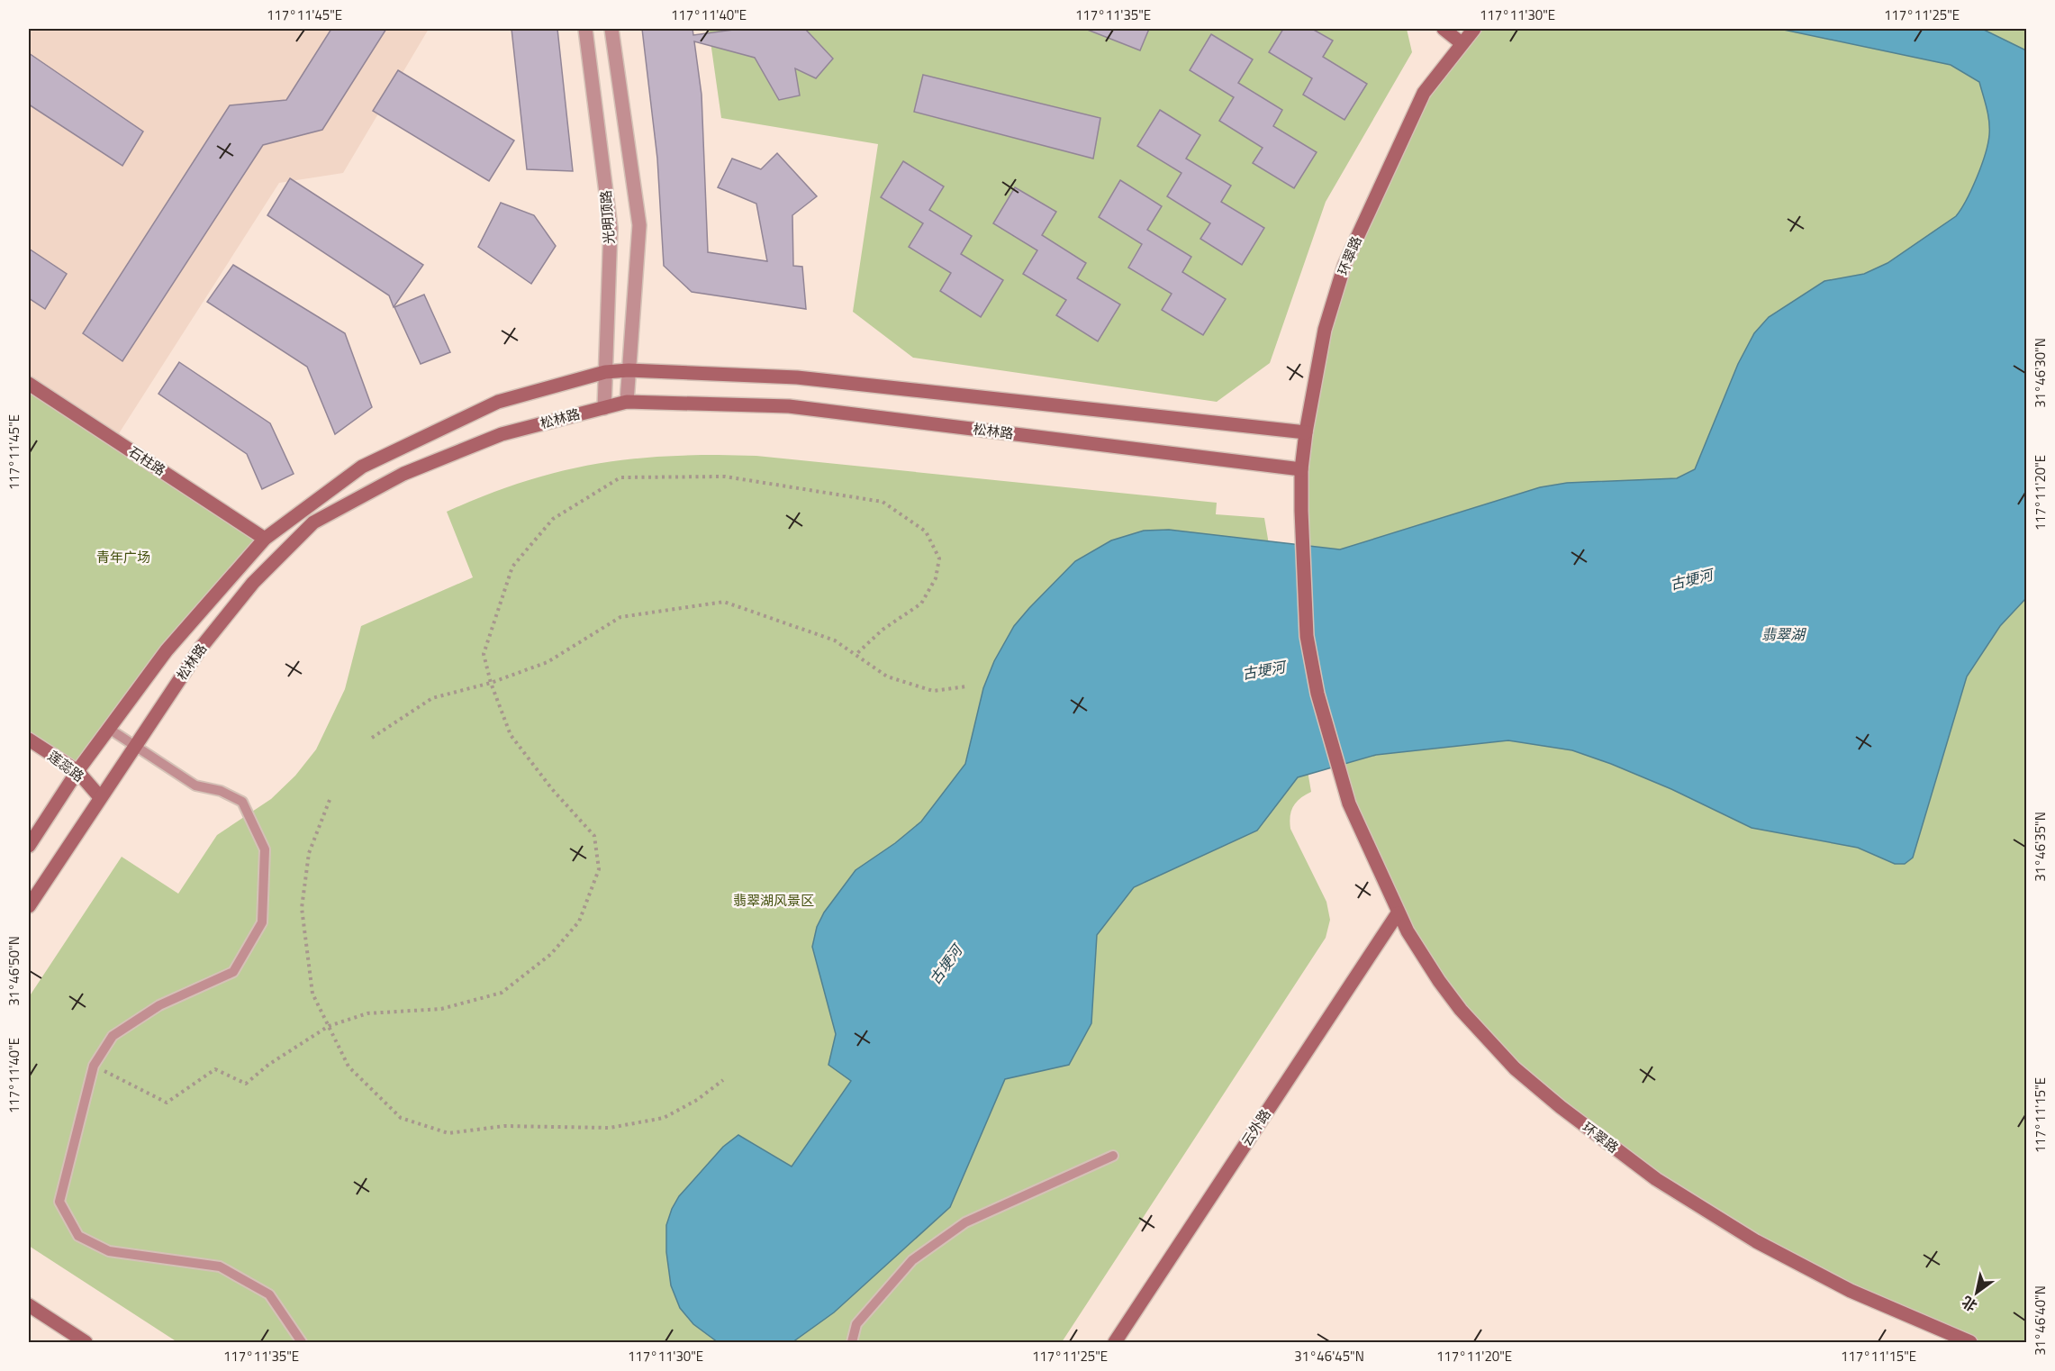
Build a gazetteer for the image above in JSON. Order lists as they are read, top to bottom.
{
  "streets": {
    "street": [
      "光明顶路",
      "环翠路",
      "松林路",
      "石柱路",
      "莲蕊路",
      "云外路"
    ]
  },
  "crossings": [
    ["光明顶路", "松林路"],
    ["环翠路", "松林路"],
    ["环翠路", "云外路"],
    ["松林路", "石柱路"],
    ["松林路", "莲蕊路"]
  ],
  "water": ["古埂河", "翡翠湖"],
  "parks": ["青年广场", "翡翠湖风景区"],
  "north": "bottom left",
  "coordinates": [
    "117°11'45\"E",
    "117°11'40\"E",
    "117°11'35\"E",
    "117°11'30\"E",
    "117°11'25\"E",
    "31°46'30\"N",
    "117°11'20\"E",
    "31°46'35\"N",
    "31°46'50\"N",
    "117°11'15\"E",
    "31°46'40\"N",
    "31°46'45\"N"
  ]
}
